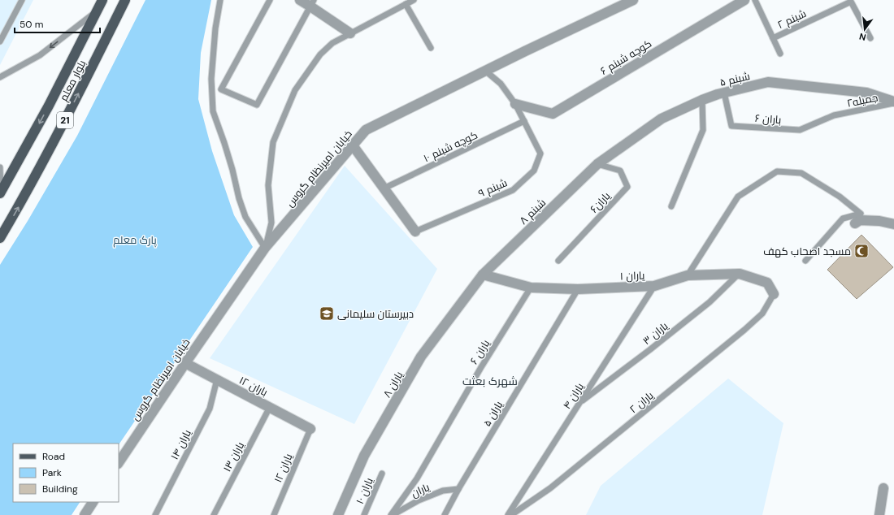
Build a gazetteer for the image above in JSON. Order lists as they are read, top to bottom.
{
  "streets": {
    "main road": ["بلوار معلم", "21"],
    "street": [
      "کوچه شبنم ۶",
      "شبنم ۵",
      "خیابان امیرنظام گروس",
      "شبنم ۸",
      "یاران ۱",
      "یاران ۸",
      "باران ۱۲"
    ],
    "lane": [
      "شبنم ۲",
      "جمیله۲",
      "باران ۶",
      "کوچه شبنم ۱۰",
      "شبنم ۹",
      "یاران۶",
      "یاران ۳",
      "یاران ۶",
      "یاران ۴",
      "یاران ۲",
      "یاران ۵",
      "یاران ۱۴",
      "یاران ۱۳",
      "یاران ۱۲",
      "یاران",
      "یاران ۱۰"
    ]
  },
  "crossings": [
    ["کوچه شبنم ۶", "شبنم ۹"],
    ["شبنم ۵", "جمیله۲"],
    ["شبنم ۵", "باران ۶"],
    ["شبنم ۵", "یاران۶"],
    ["شبنم ۵", "شبنم ۸"],
    ["جمیله۲", "باران ۶"],
    ["کوچه شبنم ۱۰", "شبنم ۹"],
    ["خیابان امیرنظام گروس", "شبنم ۹"],
    ["خیابان امیرنظام گروس", "باران ۱۲"],
    ["یاران۶", "شبنم ۸"],
    ["شبنم ۸", "یاران ۱"],
    ["شبنم ۸", "یاران ۸"],
    ["یاران ۱", "یاران ۳"],
    ["یاران ۱", "یاران ۶"],
    ["یاران ۱", "یاران ۸"],
    ["یاران ۱", "یاران ۴"],
    ["یاران ۱", "یاران ۲"],
    ["یاران ۱", "یاران ۵"],
    ["یاران ۳", "یاران ۴"],
    ["یاران ۶", "یاران"],
    ["باران ۱۲", "یاران ۱۴"],
    ["باران ۱۲", "یاران ۱۳"],
    ["باران ۱۲", "یاران ۱۲"],
    ["یاران ۵", "یاران"]
  ],
  "districts": ["شهرک بعثت"],
  "parks": ["پارک معلم"],
  "places": {
    "mosque": ["مسجد اصحاب کهف"],
    "school or university": ["دبیرستان سلیمانی"]
  },
  "legend": ["Road", "Park", "Building"],
  "scale_bar": "50 m",
  "north": "bottom"
}
